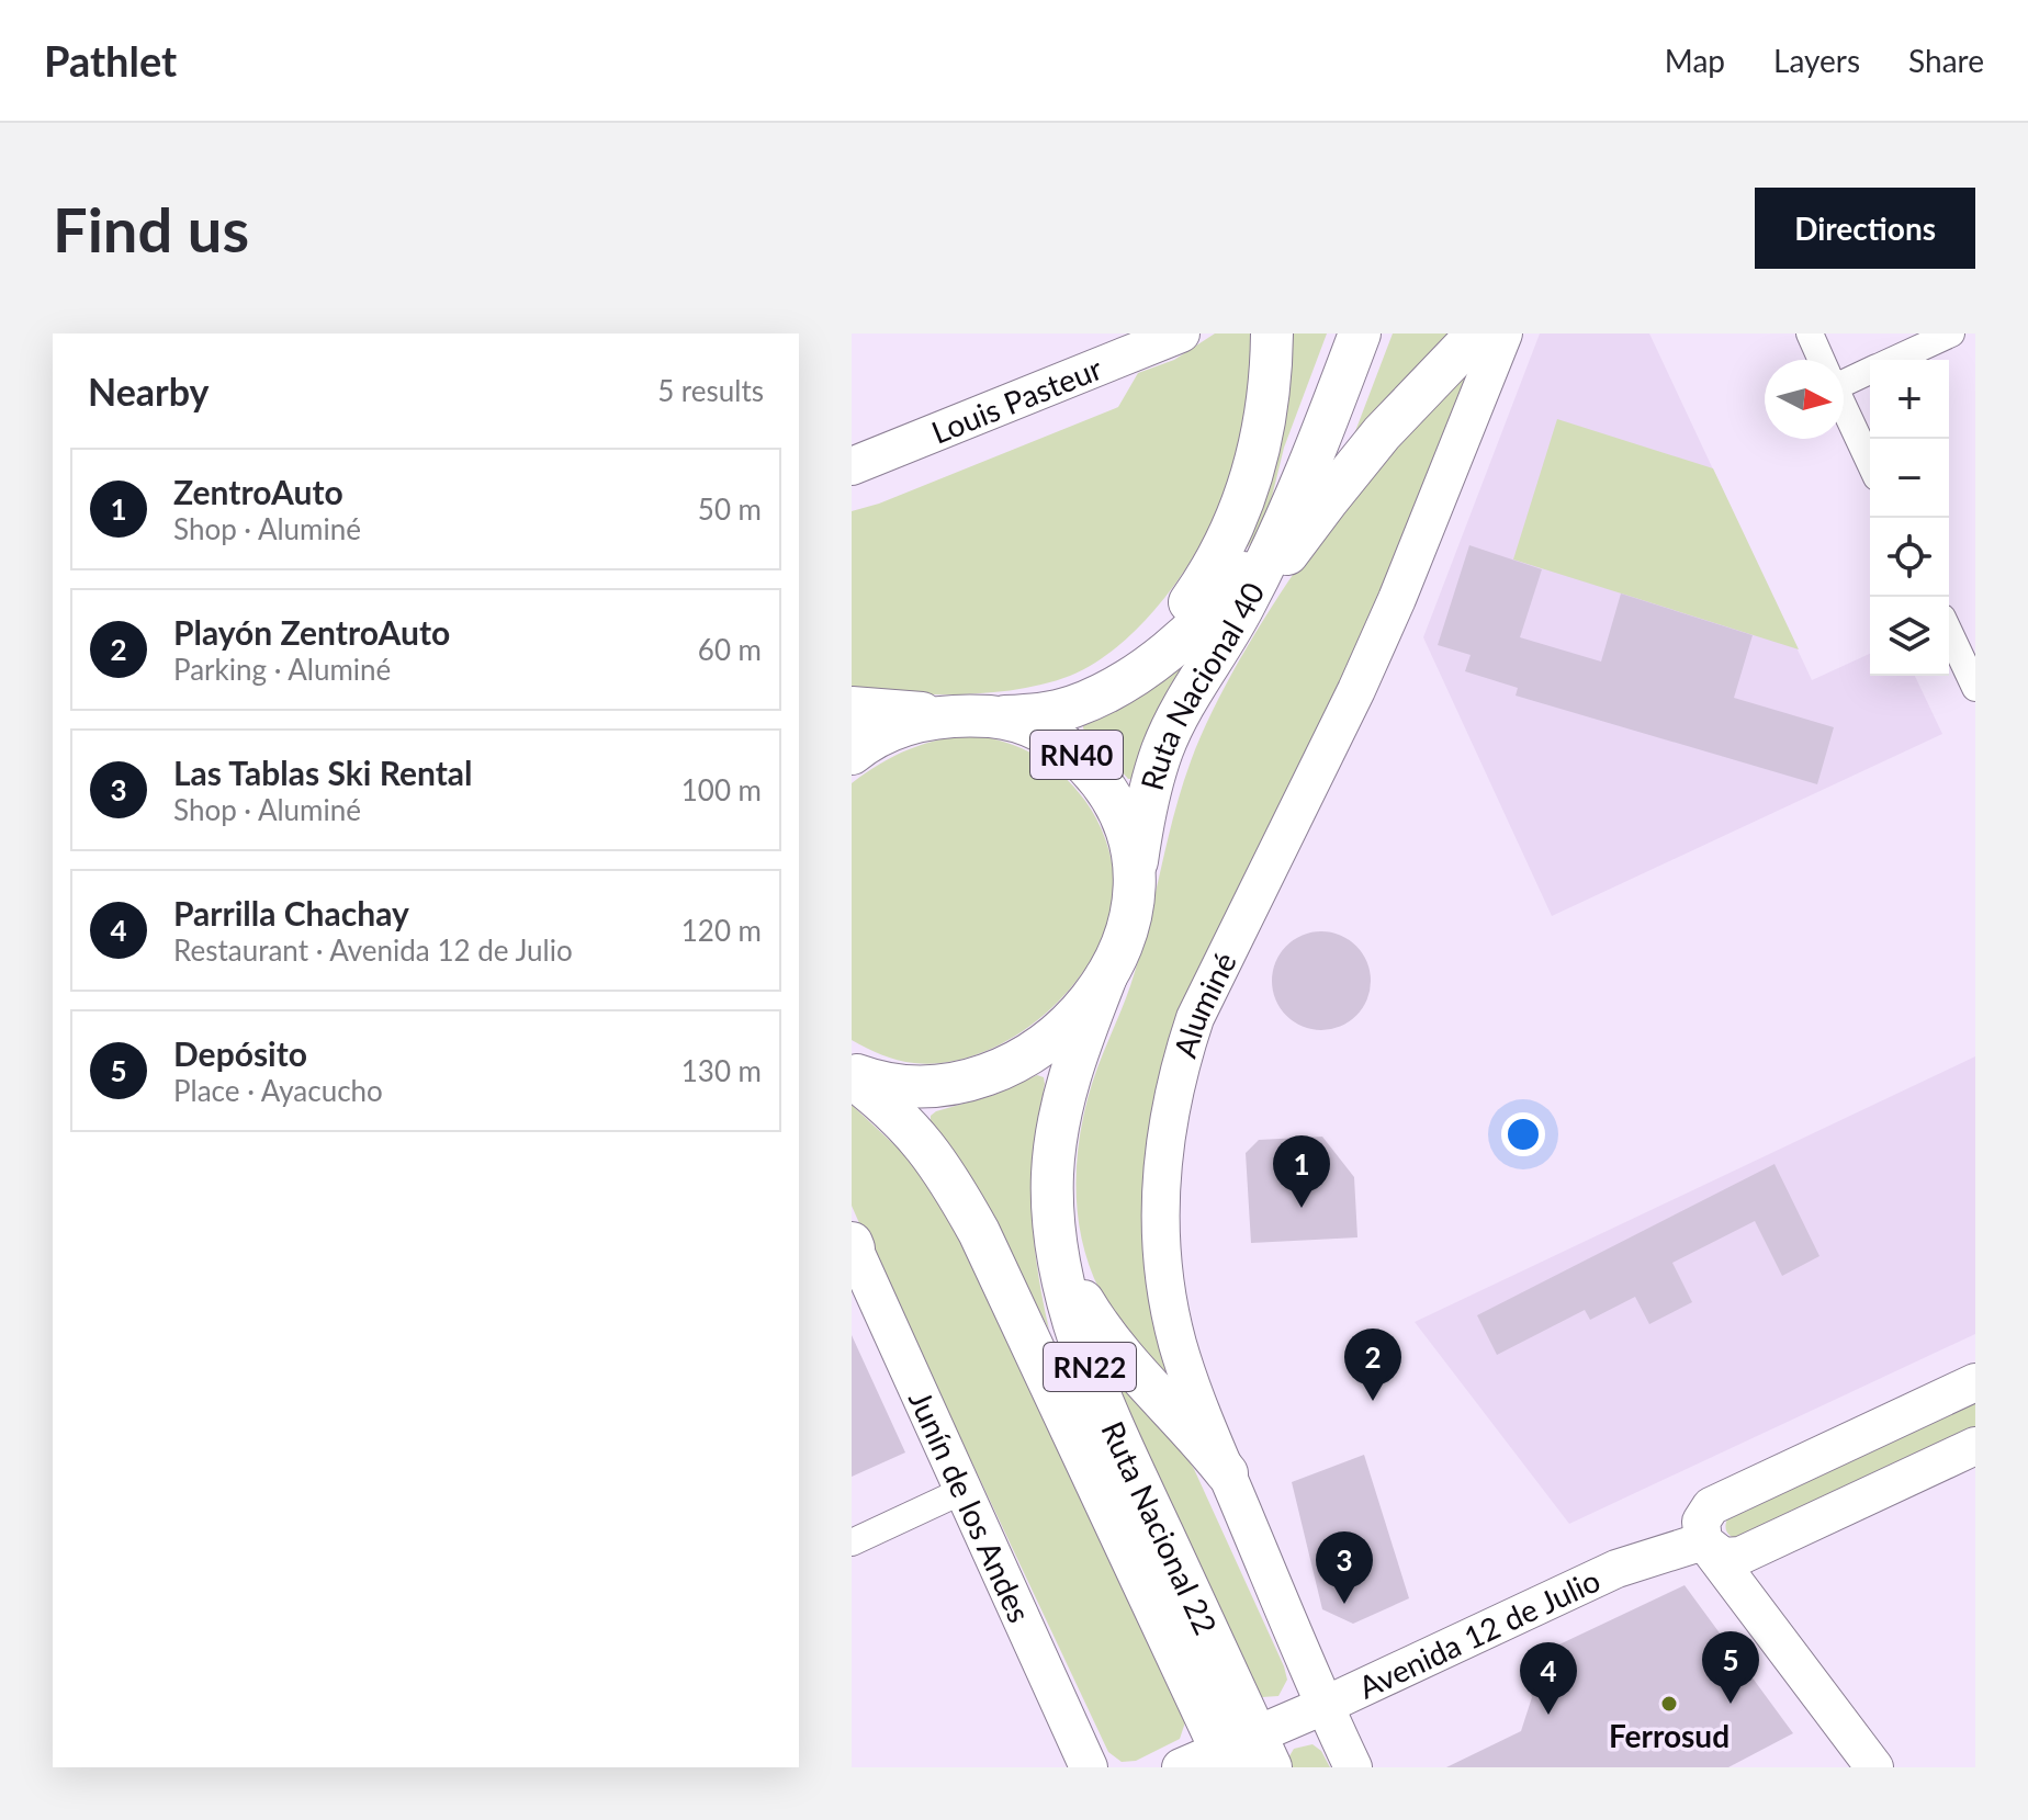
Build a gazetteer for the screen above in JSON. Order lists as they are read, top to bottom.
{
  "streets": {
    "main road": [
      "Ruta Nacional 40",
      "RN40",
      "RN22",
      "Ruta Nacional 22"
    ],
    "street": [
      "Louis Pasteur",
      "Aluminé",
      "Junín de los Andes",
      "Avenida 12 de Julio"
    ]
  },
  "crossings": [
    ["Ruta Nacional 40", "RN40"],
    ["RN40", "Ruta Nacional 22"],
    ["Aluminé", "Avenida 12 de Julio"],
    ["Ruta Nacional 22", "Avenida 12 de Julio"]
  ],
  "places": ["Ferrosud"],
  "north": "right",
  "page": {
    "header": "Pathlet",
    "nav": ["Map", "Layers", "Share"],
    "buttons": "Directions",
    "title": "Find us",
    "heading": ["Nearby", "5 results"],
    "map_buttons": ["+", "−"],
    "list": [
      {
        "mark": "1",
        "name": "ZentroAuto",
        "note": "Shop · Aluminé",
        "value": "50 m"
      },
      {
        "mark": "2",
        "name": "Playón ZentroAuto",
        "note": "Parking · Aluminé",
        "value": "60 m"
      },
      {
        "mark": "3",
        "name": "Las Tablas Ski Rental",
        "note": "Shop · Aluminé",
        "value": "100 m"
      },
      {
        "mark": "4",
        "name": "Parrilla Chachay",
        "note": "Restaurant · Avenida 12 de Julio",
        "value": "120 m"
      },
      {
        "mark": "5",
        "name": "Depósito",
        "note": "Place · Ayacucho",
        "value": "130 m"
      }
    ],
    "pins": [
      "1",
      "2",
      "3",
      "5",
      "4"
    ]
  }
}
